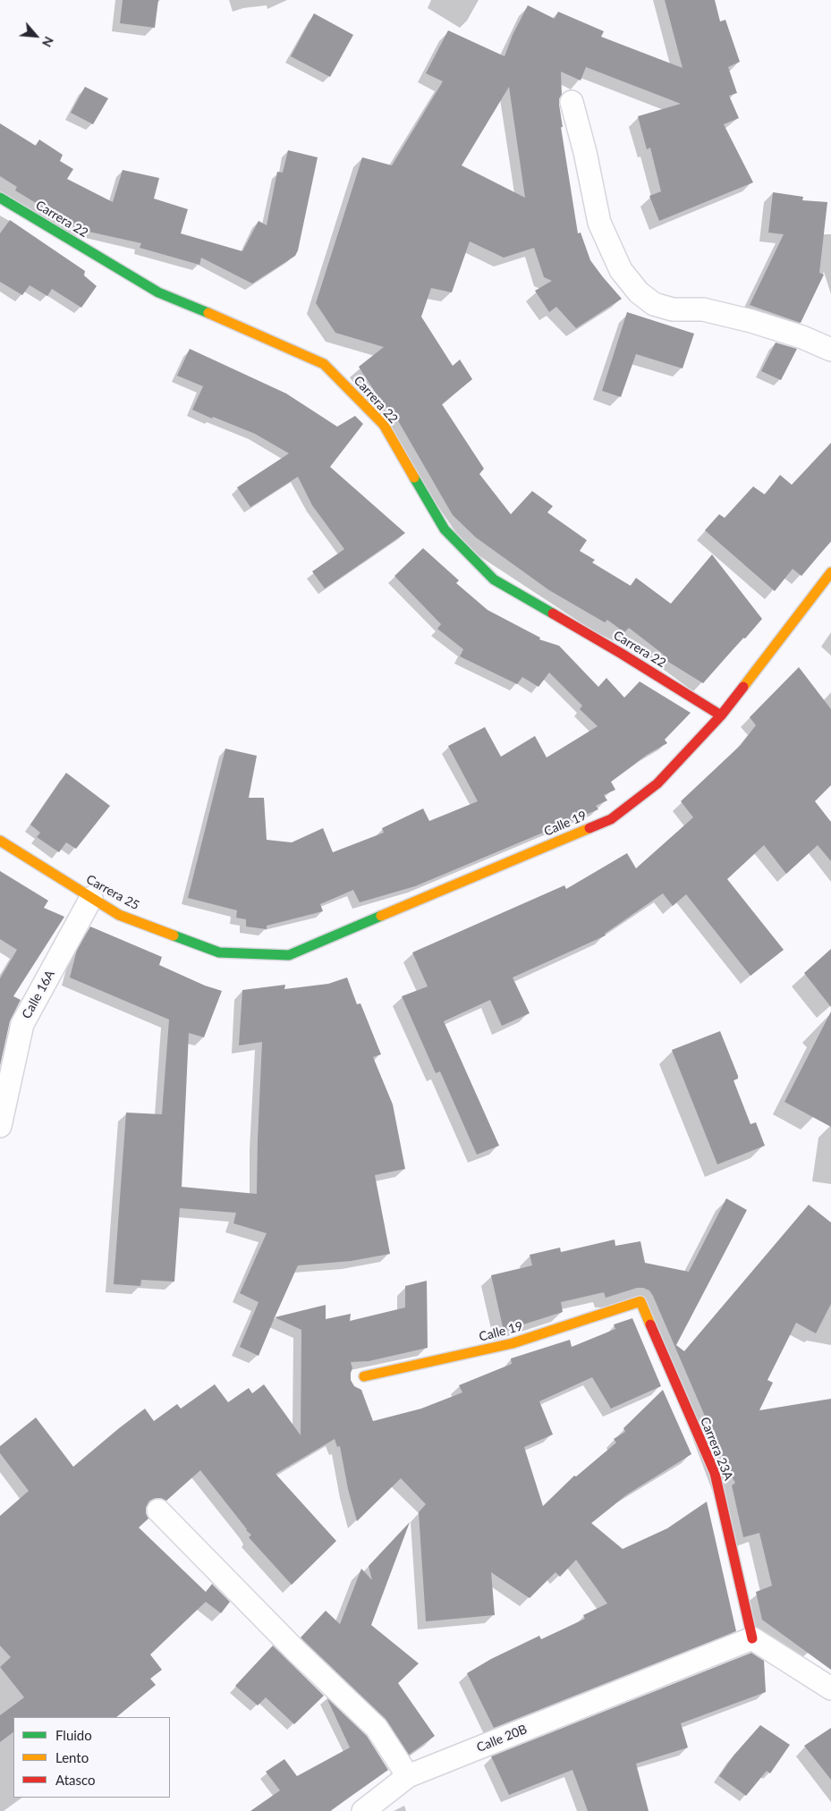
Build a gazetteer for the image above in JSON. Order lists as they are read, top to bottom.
{
  "streets": {
    "street": [
      "Carrera 22",
      "Calle 19",
      "Carrera 25",
      "Calle 16A",
      "Carrera 23A",
      "Calle 20B"
    ]
  },
  "crossings": [
    ["Carrera 22", "Calle 19"],
    ["Calle 19", "Carrera 25"],
    ["Calle 19", "Carrera 23A"],
    ["Carrera 25", "Calle 16A"],
    ["Carrera 23A", "Calle 20B"]
  ],
  "legend": ["Fluido", "Lento", "Atasco"],
  "north": "bottom right"
}
